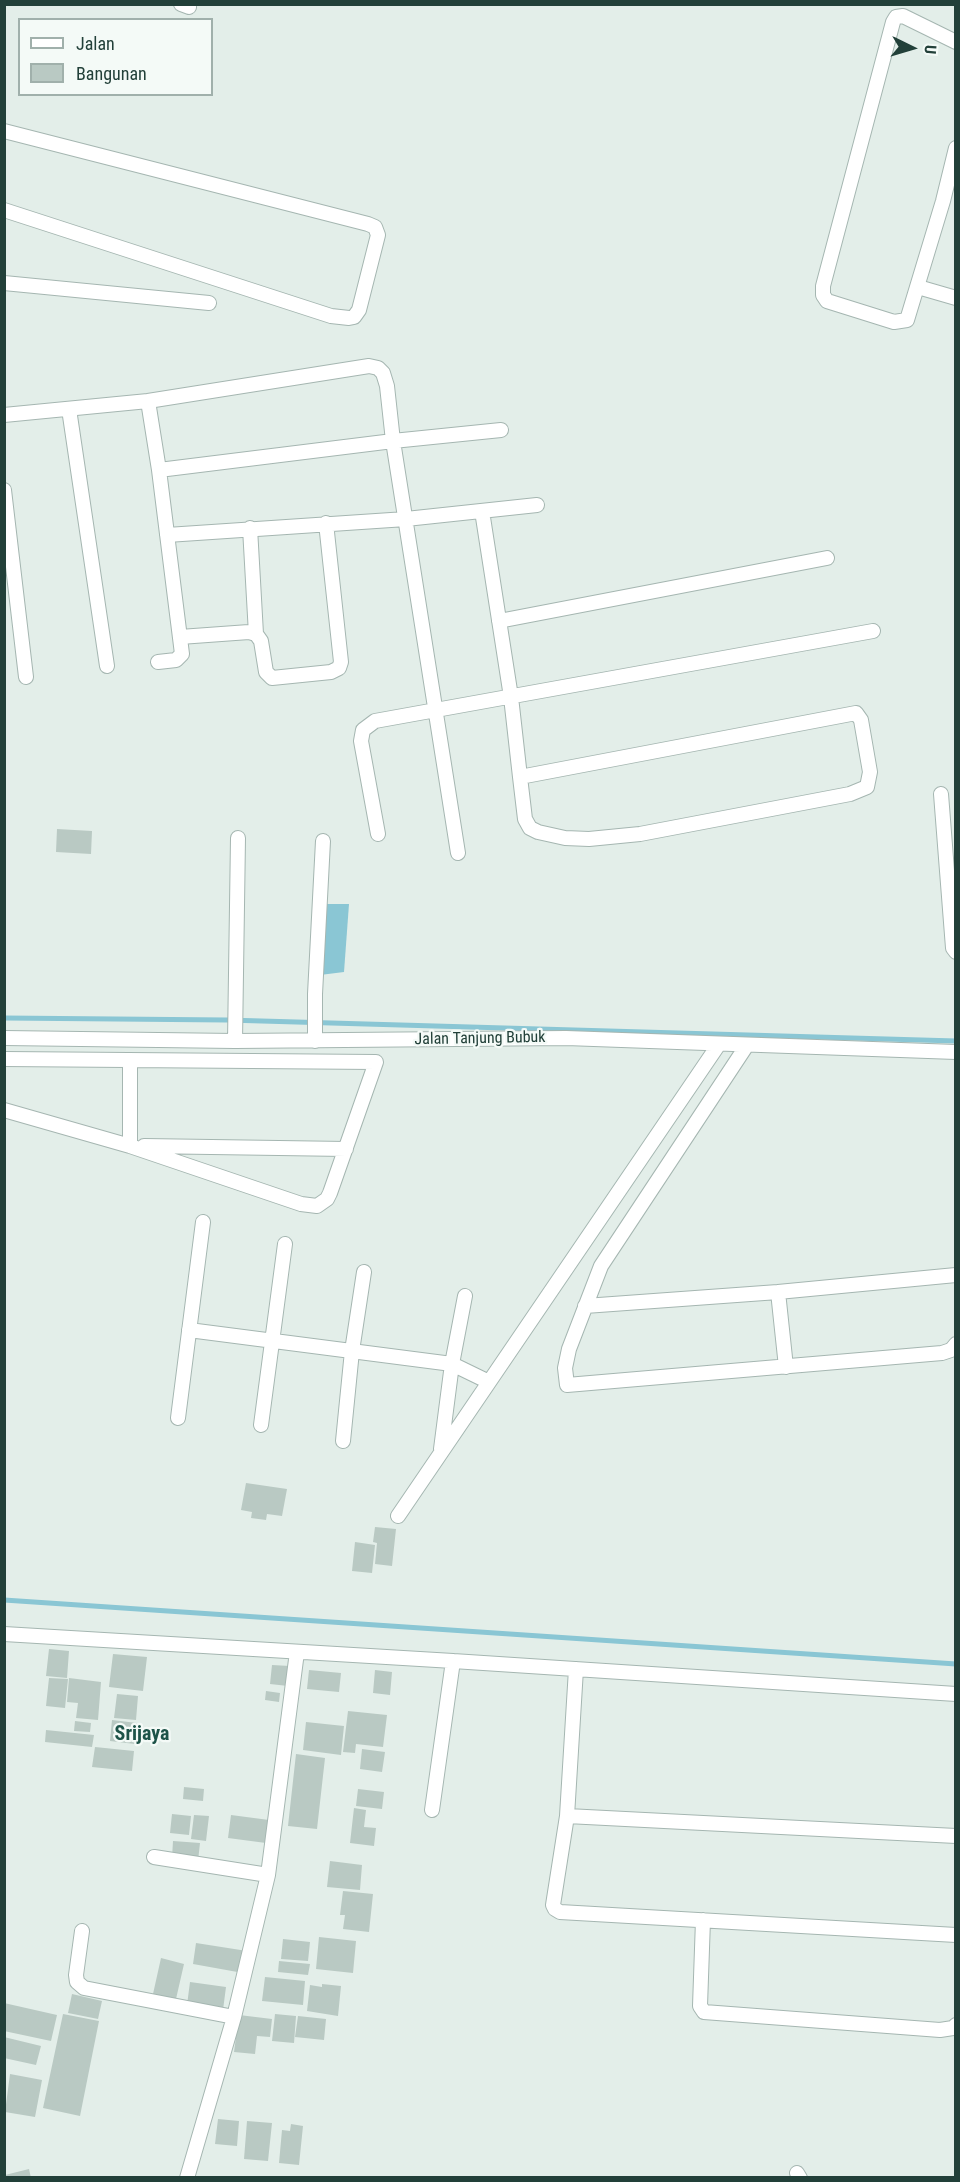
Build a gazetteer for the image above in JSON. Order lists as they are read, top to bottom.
{
  "streets": {
    "street": ["Jalan Tanjung Bubuk"]
  },
  "districts": ["Srijaya"],
  "legend": ["Jalan", "Bangunan"],
  "north": "right"
}
